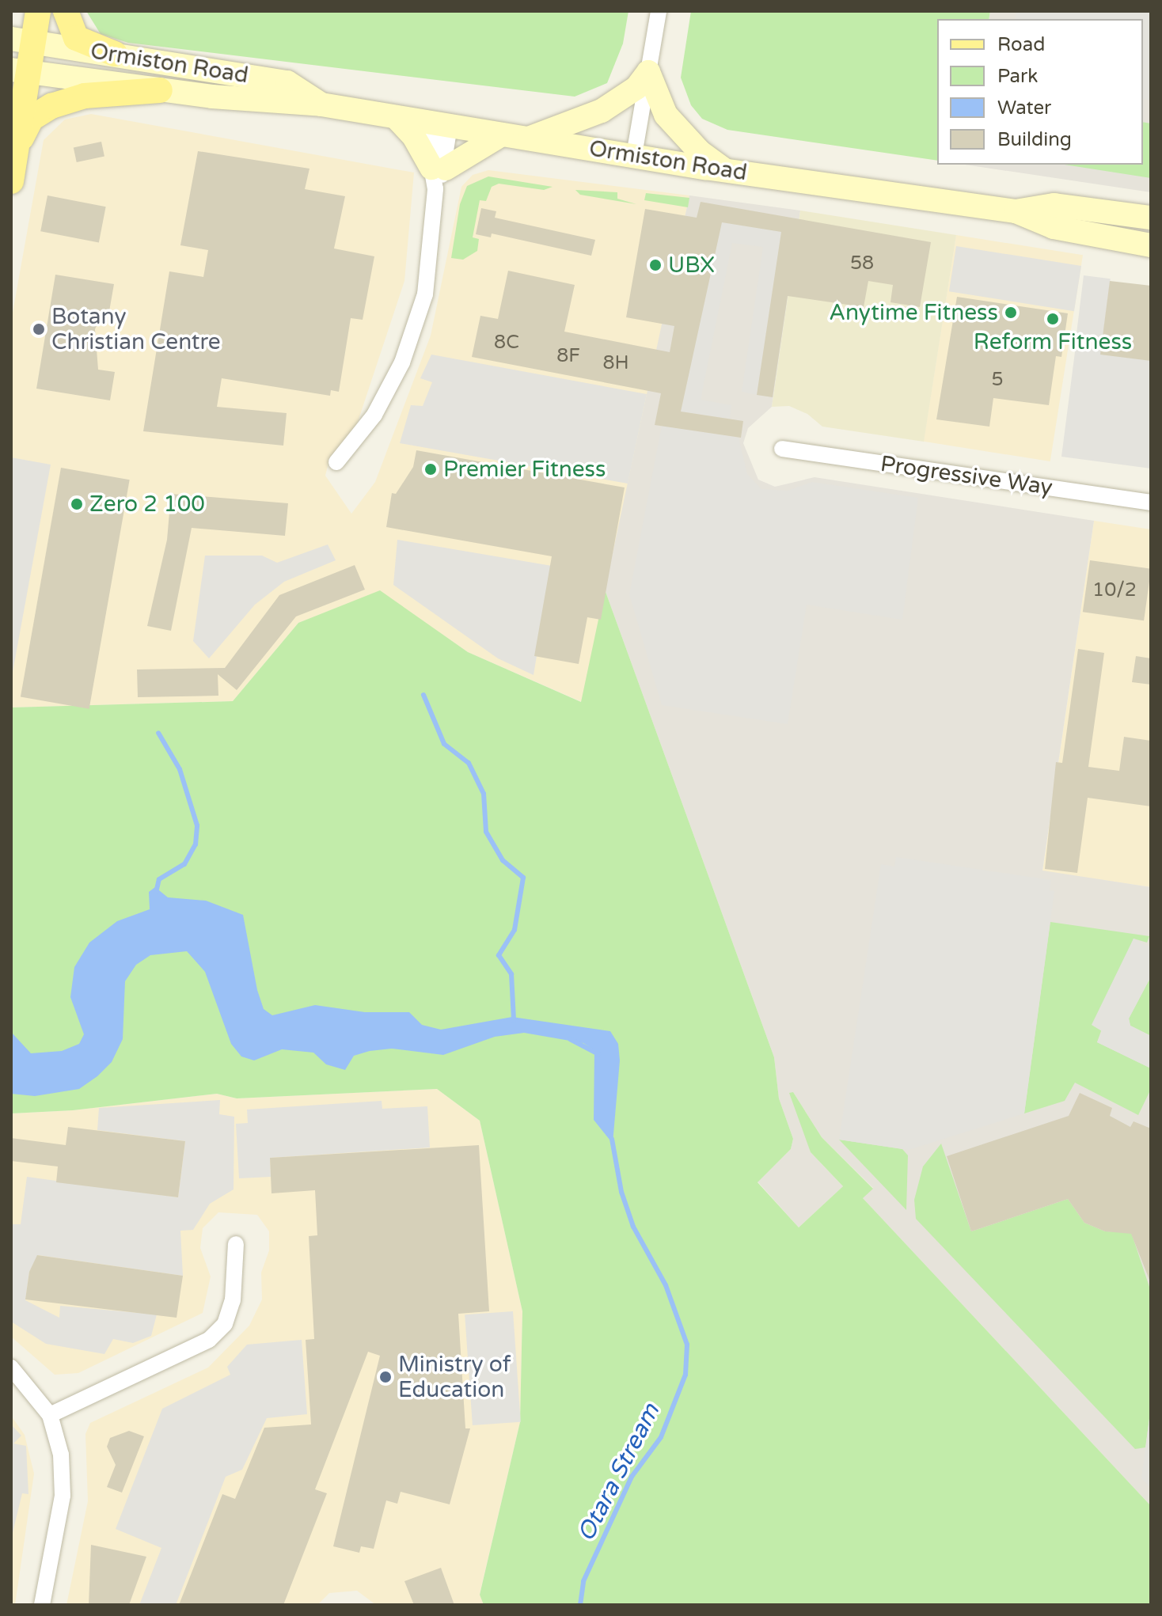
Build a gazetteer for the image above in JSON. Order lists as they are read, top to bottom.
{
  "streets": {
    "main road": ["Ormiston Road"],
    "street": ["Progressive Way"]
  },
  "water": ["Otara Stream"],
  "places": [
    "UBX",
    "Anytime Fitness",
    "Reform Fitness",
    "Botany Christian Centre",
    "Premier Fitness",
    "Zero 2 100",
    "Ministry of Education"
  ],
  "house_numbers": [
    "58",
    "8C",
    "8F",
    "8H",
    "5",
    "10/2"
  ],
  "legend": [
    "Road",
    "Park",
    "Water",
    "Building"
  ]
}
